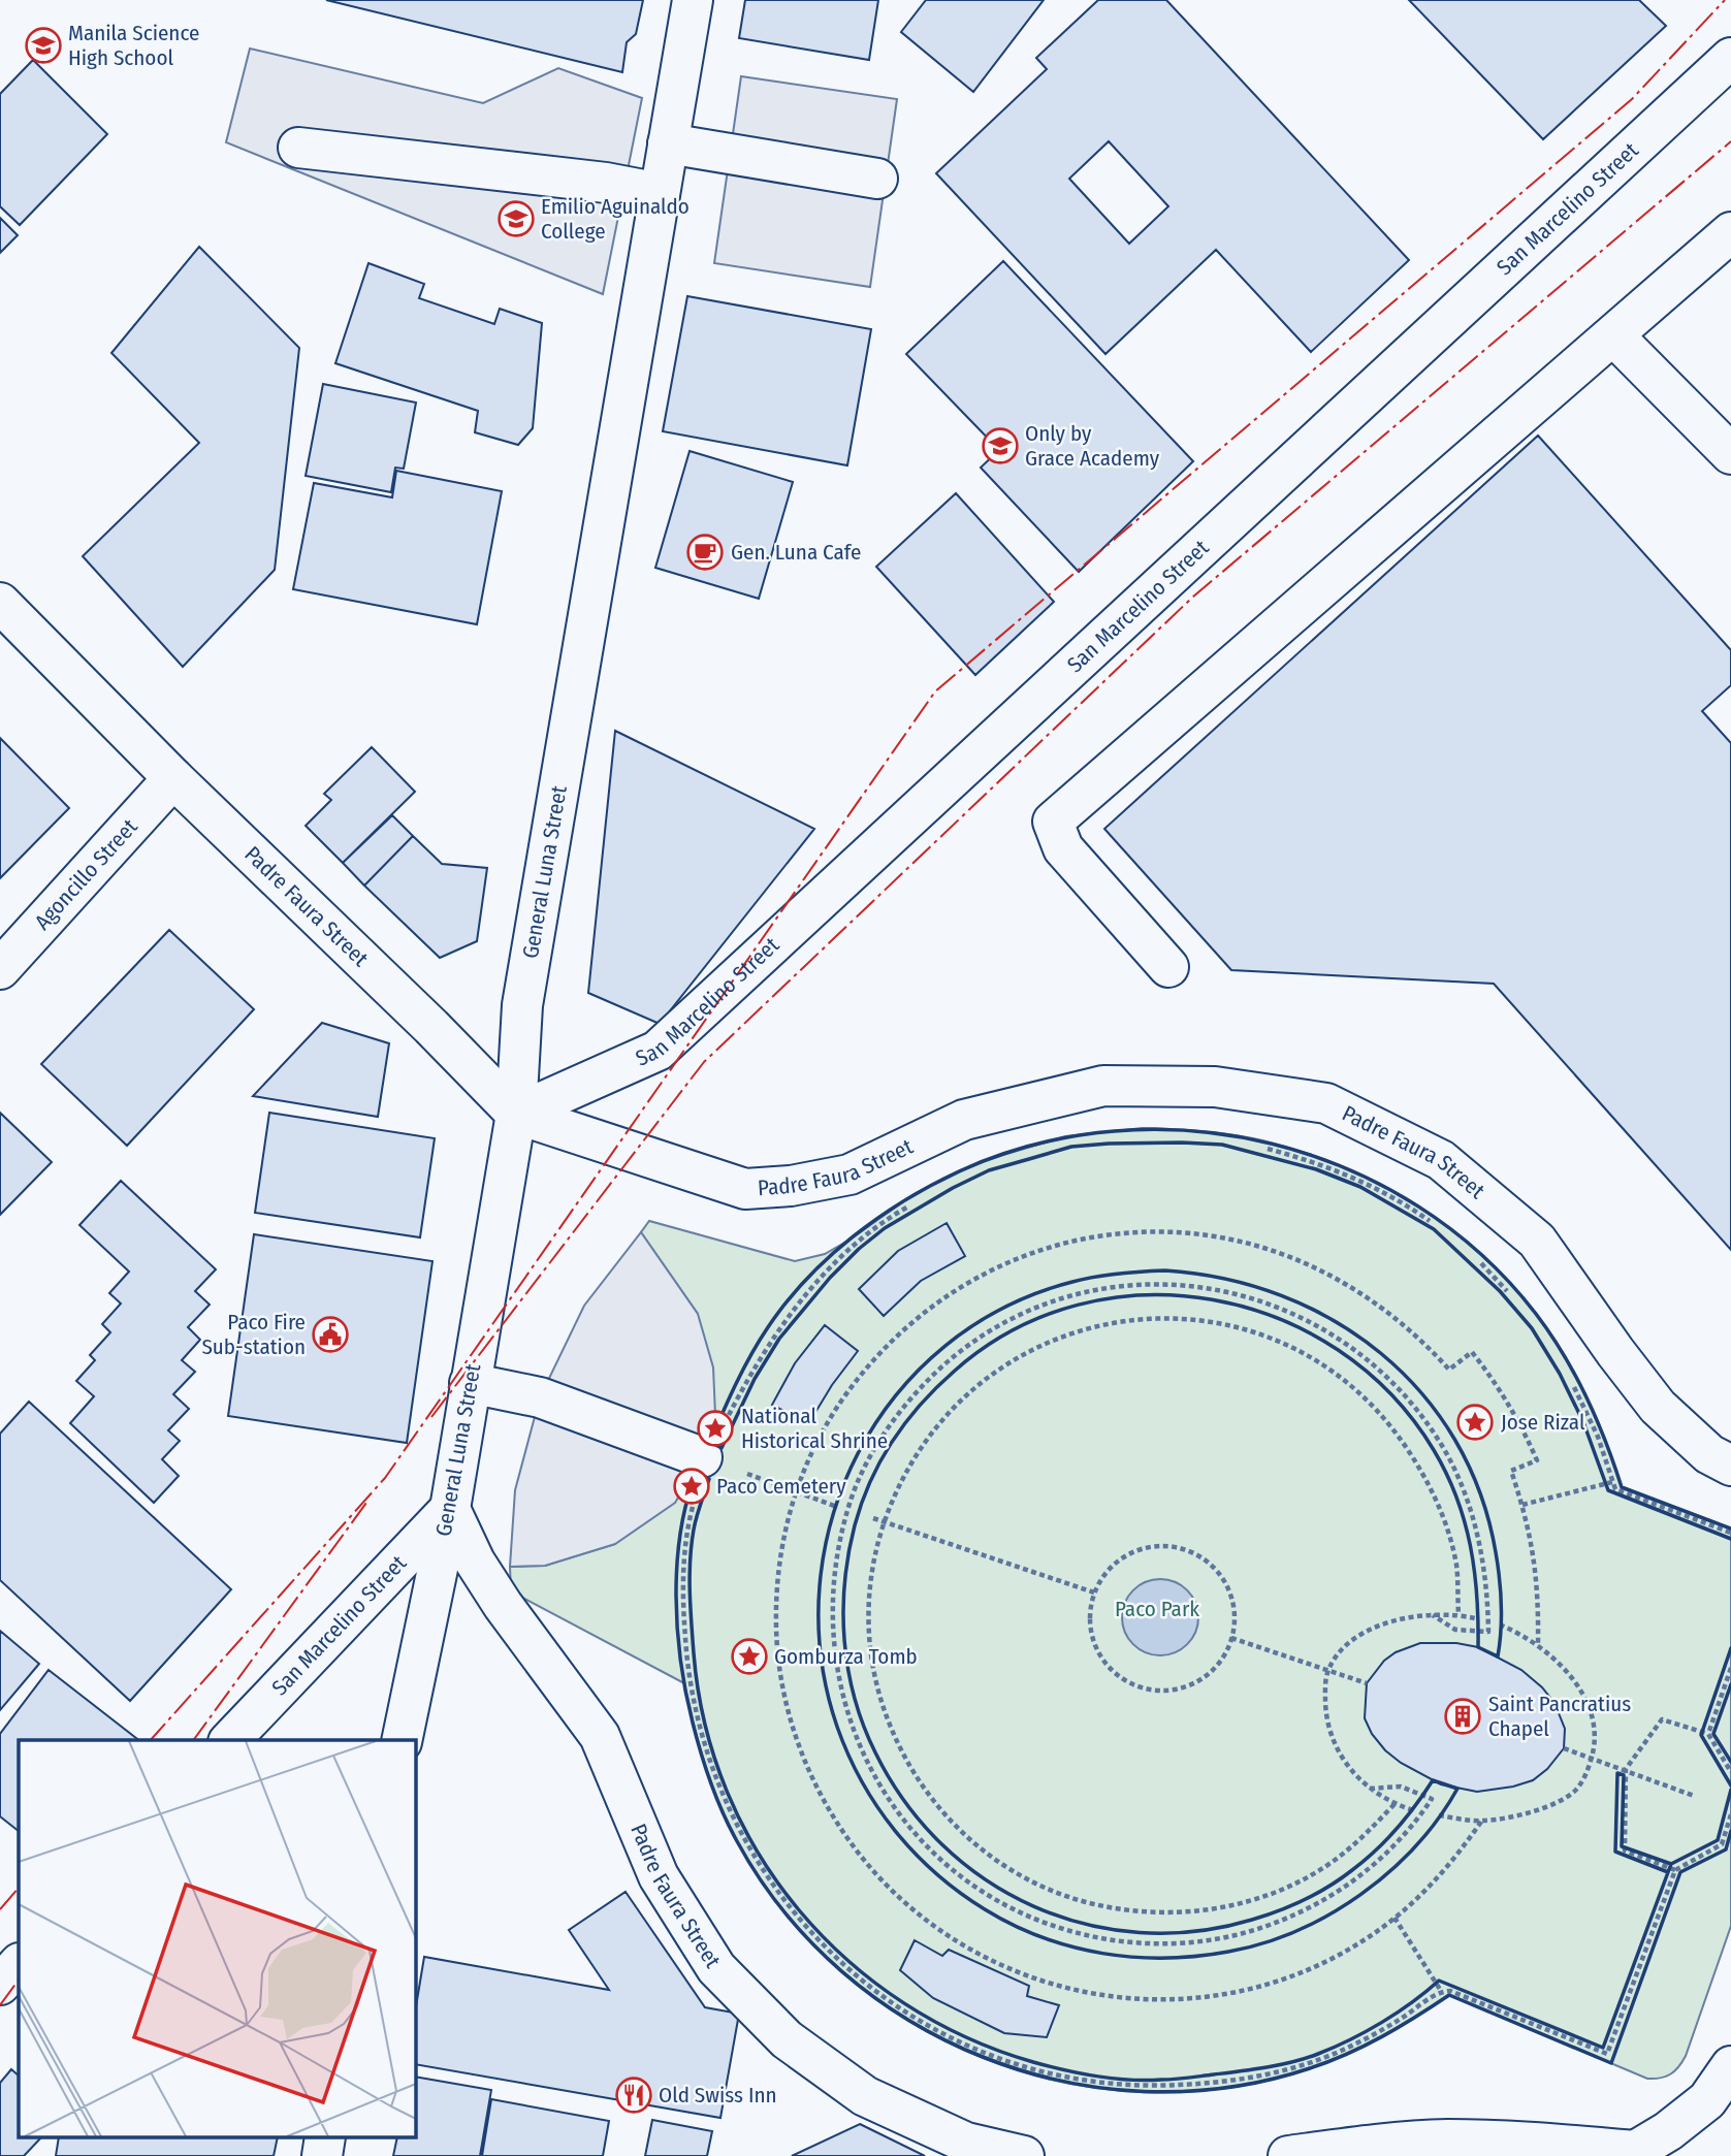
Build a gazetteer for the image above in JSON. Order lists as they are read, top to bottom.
{
  "streets": {
    "main road": [
      "San Marcelino Street",
      "General Luna Street",
      "Agoncillo Street",
      "Padre Faura Street"
    ]
  },
  "crossings": [
    ["San Marcelino Street", "General Luna Street"],
    ["San Marcelino Street", "Padre Faura Street"],
    ["General Luna Street", "Padre Faura Street"],
    ["Agoncillo Street", "Padre Faura Street"]
  ],
  "parks": ["Paco Park"],
  "places": {
    "school or university": ["Manila Science High School", "Emilio Aguinaldo College", "Only by Grace Academy"],
    "cafe": ["Gen. Luna Cafe"],
    "public building": ["Paco Fire Sub-station"],
    "place": [
      "Jose Rizal",
      "National Historical Shrine",
      "Paco Cemetery",
      "Gomburza Tomb"
    ],
    "building": ["Saint Pancratius Chapel"],
    "restaurant": ["Old Swiss Inn"]
  }
}
